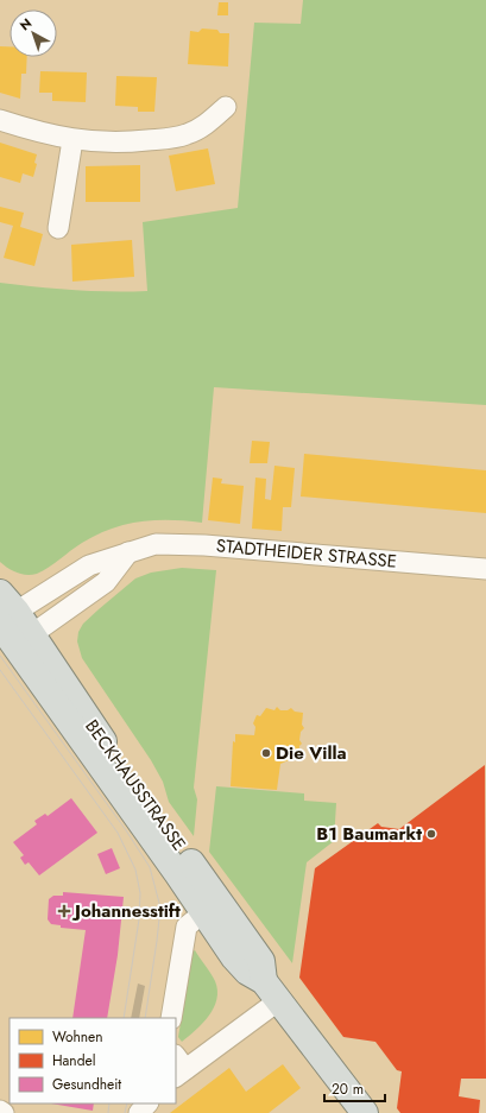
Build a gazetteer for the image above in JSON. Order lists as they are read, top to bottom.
{
  "streets": {
    "main road": ["BECKHAUSSTRASSE"],
    "street": ["STADTHEIDER STRASSE"]
  },
  "crossings": [
    ["STADTHEIDER STRASSE", "BECKHAUSSTRASSE"]
  ],
  "places": {
    "other": ["Die Villa", "B1 Baumarkt"],
    "health": ["Johannesstift"]
  },
  "legend": ["Wohnen", "Handel", "Gesundheit"],
  "scale_bar": "20 m",
  "north": "top left"
}
